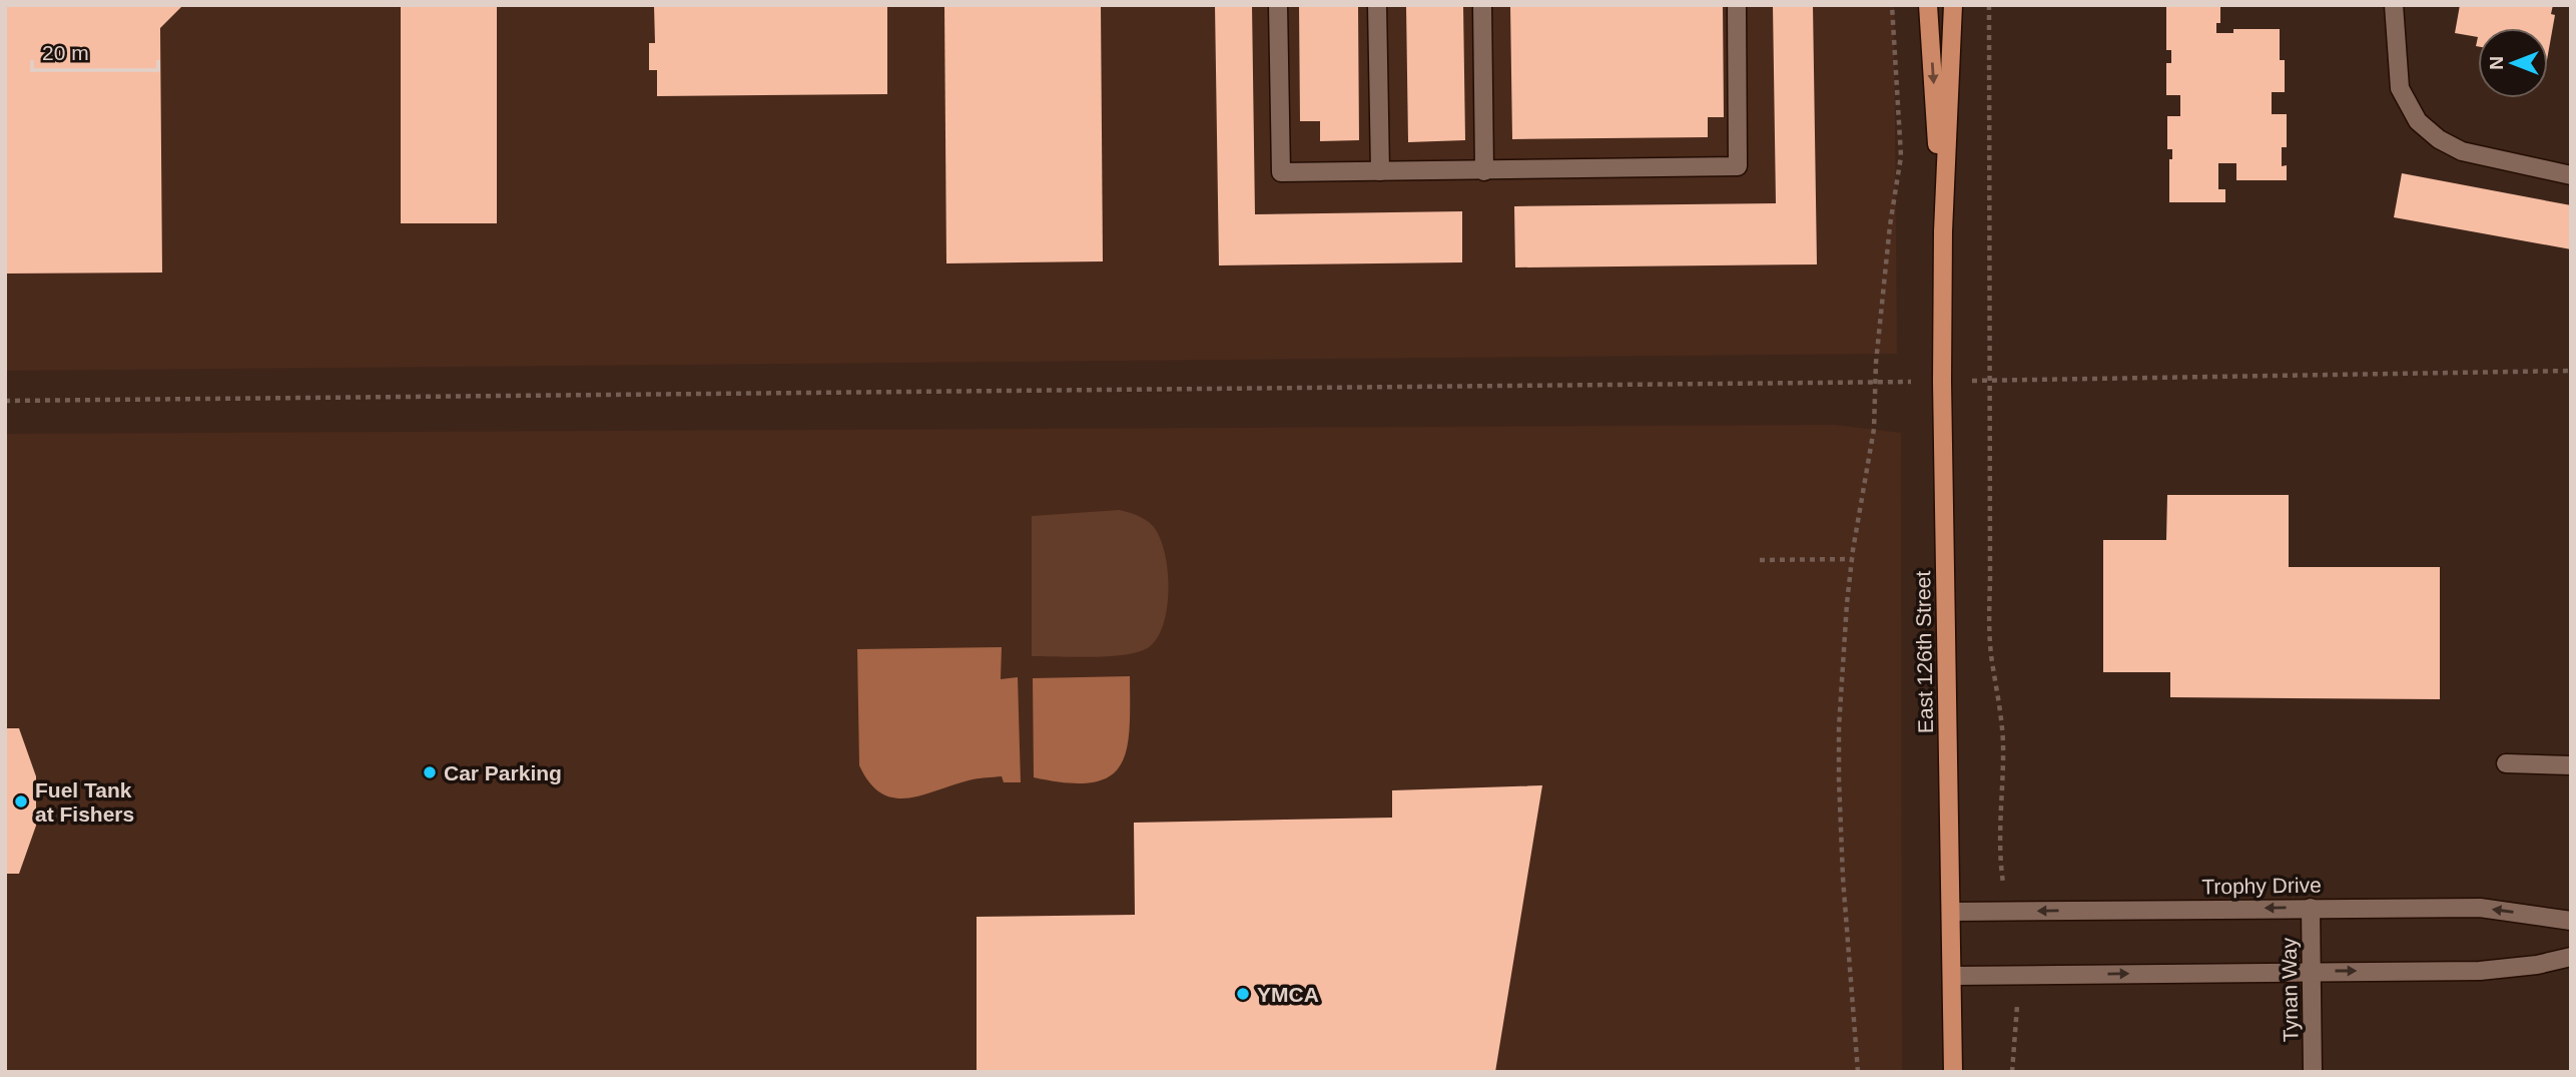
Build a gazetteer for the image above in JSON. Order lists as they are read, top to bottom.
{
  "streets": {
    "main road": ["East 126th Street"],
    "street": ["Trophy Drive", "Tynan Way"]
  },
  "crossings": [
    ["East 126th Street", "Trophy Drive"],
    ["Trophy Drive", "Tynan Way"]
  ],
  "places": ["Car Parking", "Fuel Tank at Fishers", "YMCA"],
  "scale_bar": "20 m",
  "north": "left"
}
